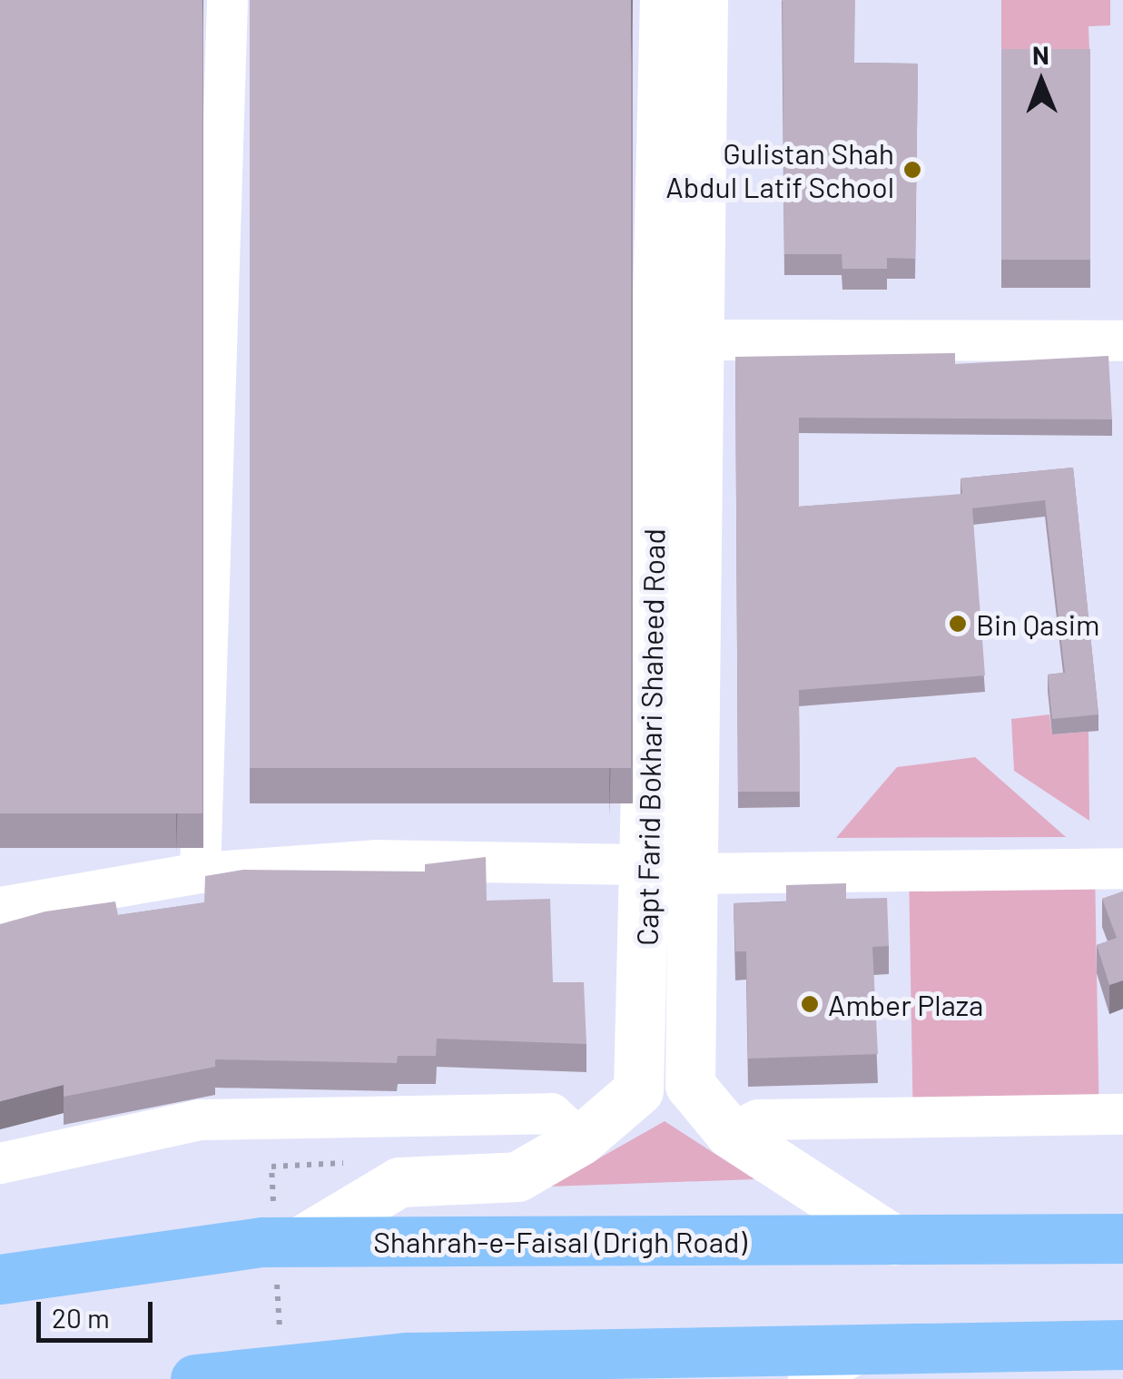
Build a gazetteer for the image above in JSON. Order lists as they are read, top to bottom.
{
  "streets": {
    "highway": ["Shahrah-e-Faisal (Drigh Road)"],
    "street": ["Capt Farid Bokhari Shaheed Road"]
  },
  "crossings": [
    ["Capt Farid Bokhari Shaheed Road", "Shahrah-e-Faisal (Drigh Road)"]
  ],
  "places": ["Gulistan Shah Abdul Latif School", "Bin Qasim", "Amber Plaza"],
  "scale_bar": "20 m",
  "north": "top"
}
